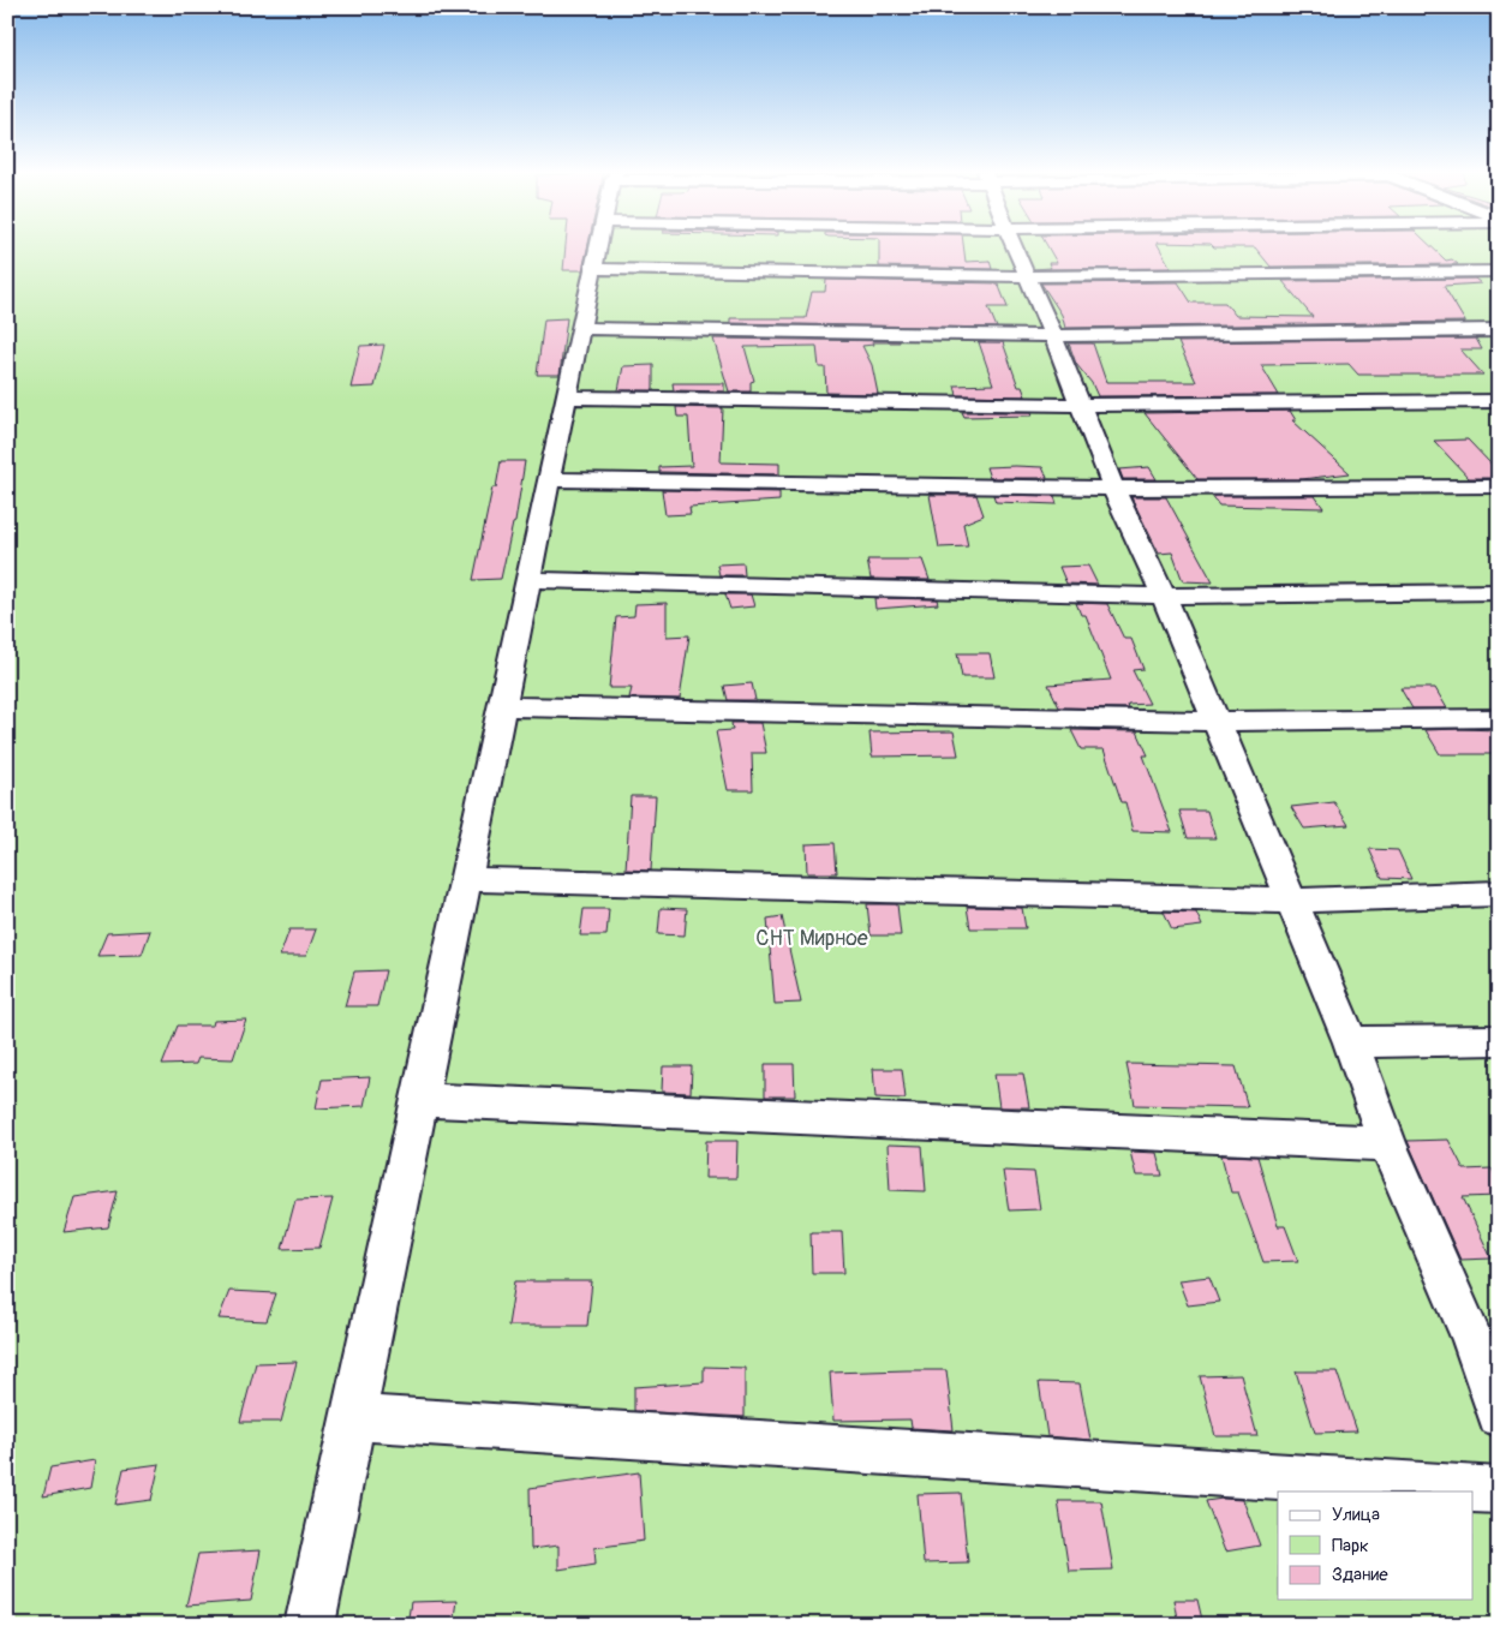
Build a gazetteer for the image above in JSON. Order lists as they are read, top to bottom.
{
  "parks": ["СНТ Мирное"],
  "legend": ["Улица", "Парк", "Здание"]
}
